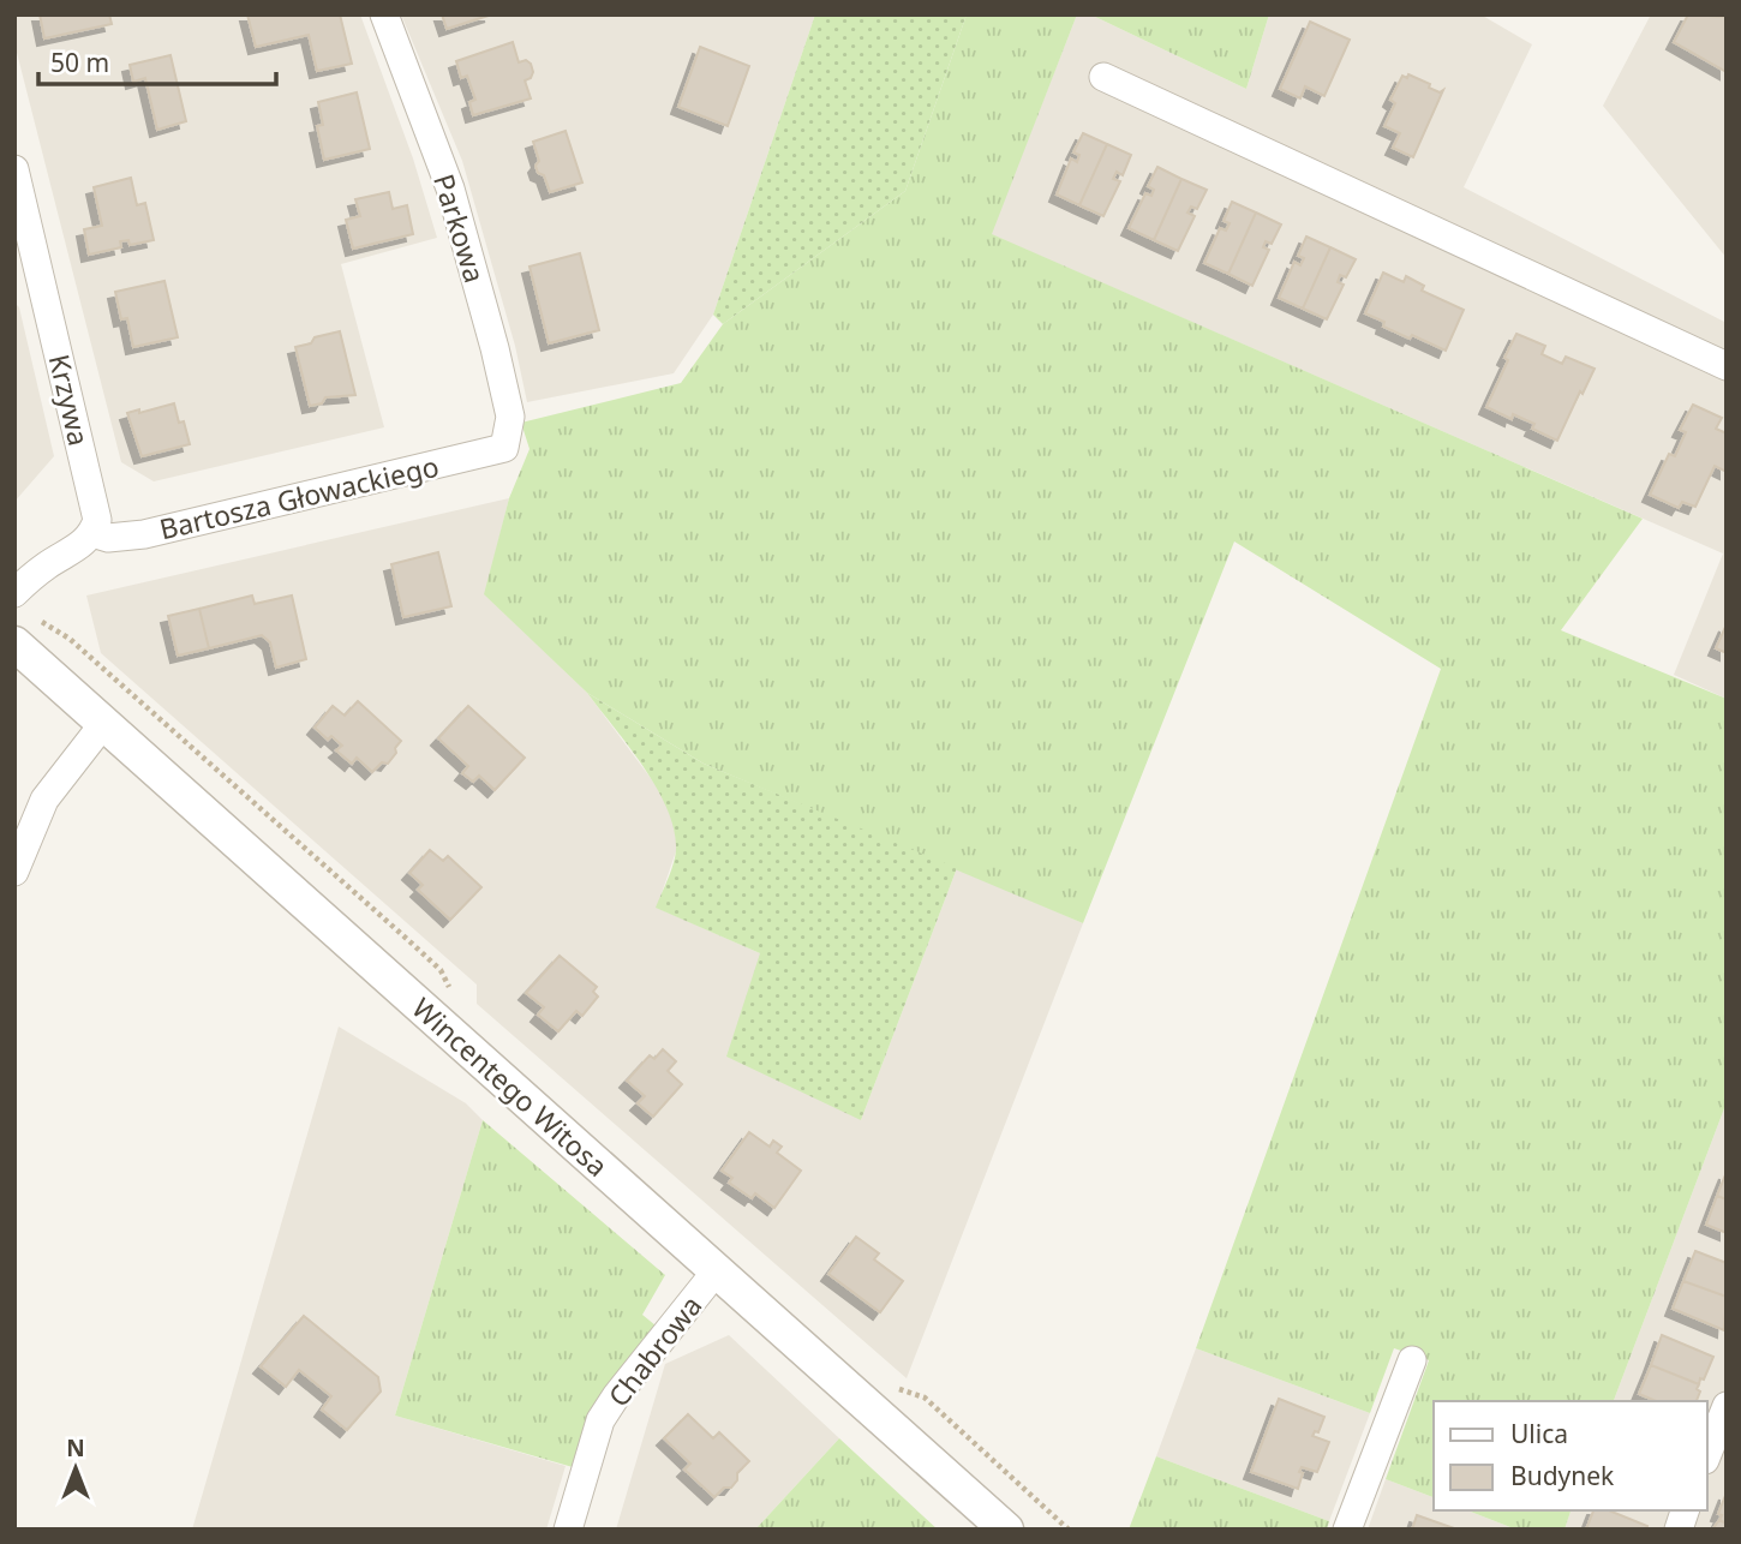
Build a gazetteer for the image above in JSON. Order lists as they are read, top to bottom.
{
  "streets": {
    "street": [
      "Parkowa",
      "Krzywa",
      "Bartosza Głowackiego",
      "Wincentego Witosa",
      "Chabrowa"
    ]
  },
  "crossings": [
    ["Parkowa", "Bartosza Głowackiego"],
    ["Krzywa", "Bartosza Głowackiego"],
    ["Wincentego Witosa", "Chabrowa"]
  ],
  "legend": ["Ulica", "Budynek"],
  "scale_bar": "50 m",
  "north": "top"
}
